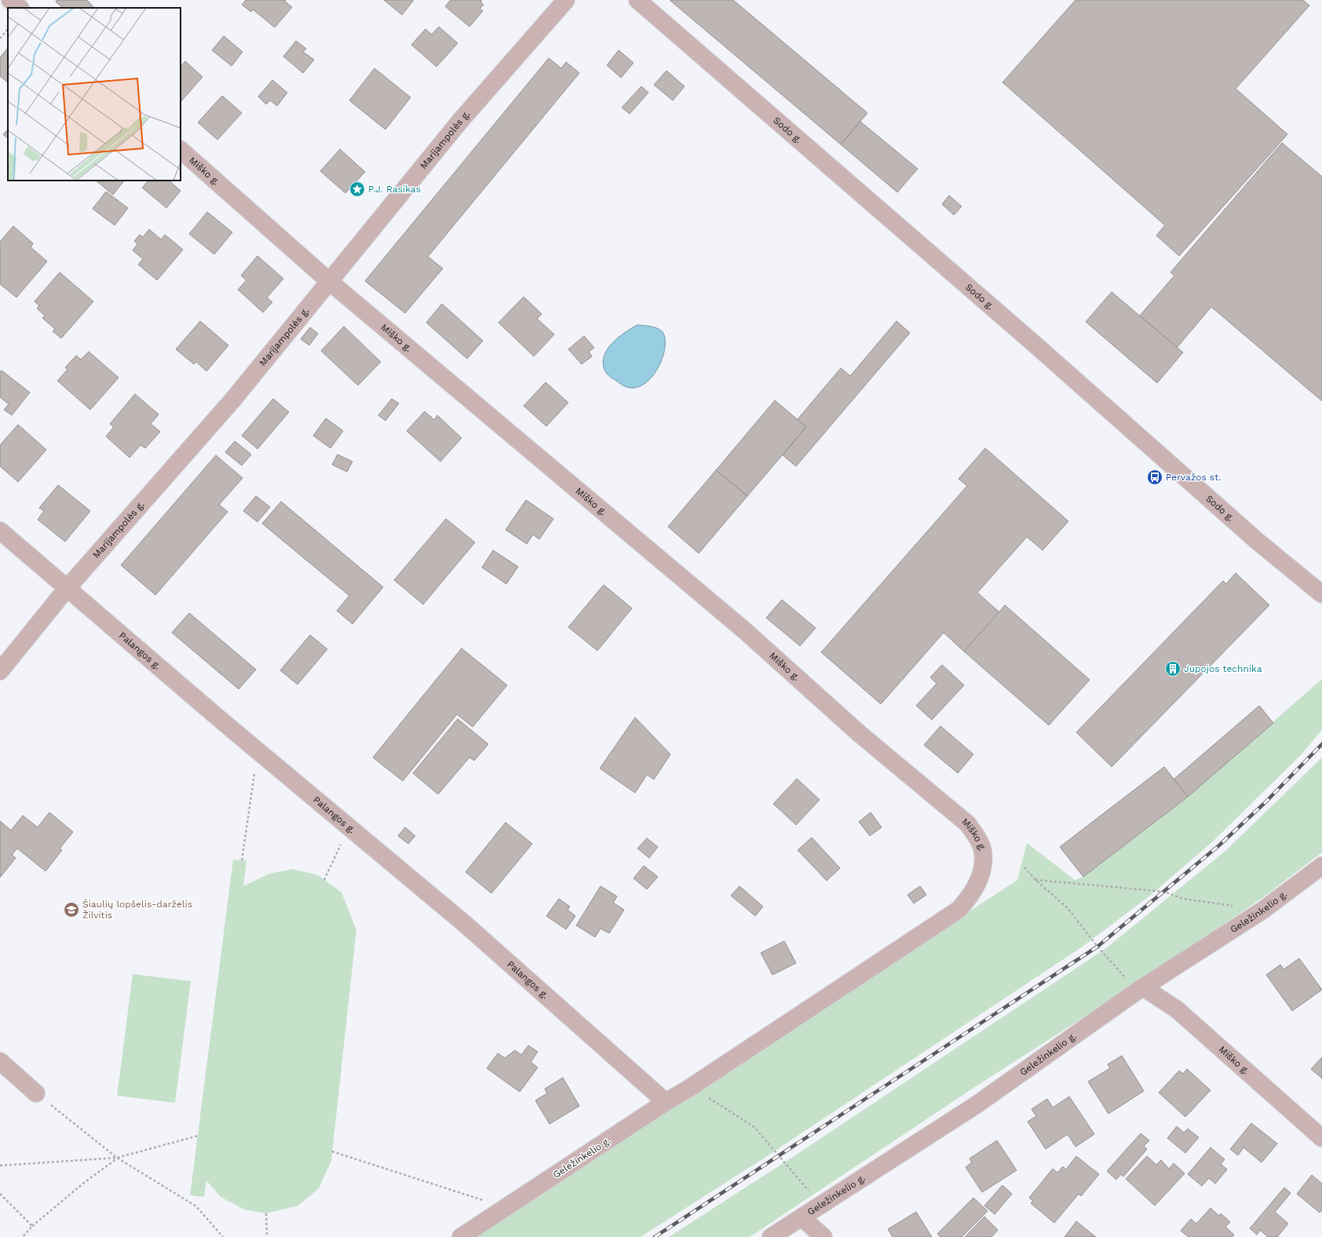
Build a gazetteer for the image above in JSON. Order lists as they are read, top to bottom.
{
  "streets": {
    "street": [
      "Sodo g.",
      "Marijampolės g.",
      "Miško g.",
      "Palangos g.",
      "Geležinkelio g."
    ]
  },
  "crossings": [
    ["Marijampolės g.", "Miško g."],
    ["Marijampolės g.", "Palangos g."],
    ["Miško g.", "Geležinkelio g."],
    ["Palangos g.", "Geležinkelio g."]
  ],
  "places": {
    "place": ["P.J. Rasikas"],
    "bus stop": ["Pervažos st."],
    "building": ["Jupojos technika"],
    "school or university": ["Šiaulių lopšelis-darželis Žilvitis"]
  }
}
